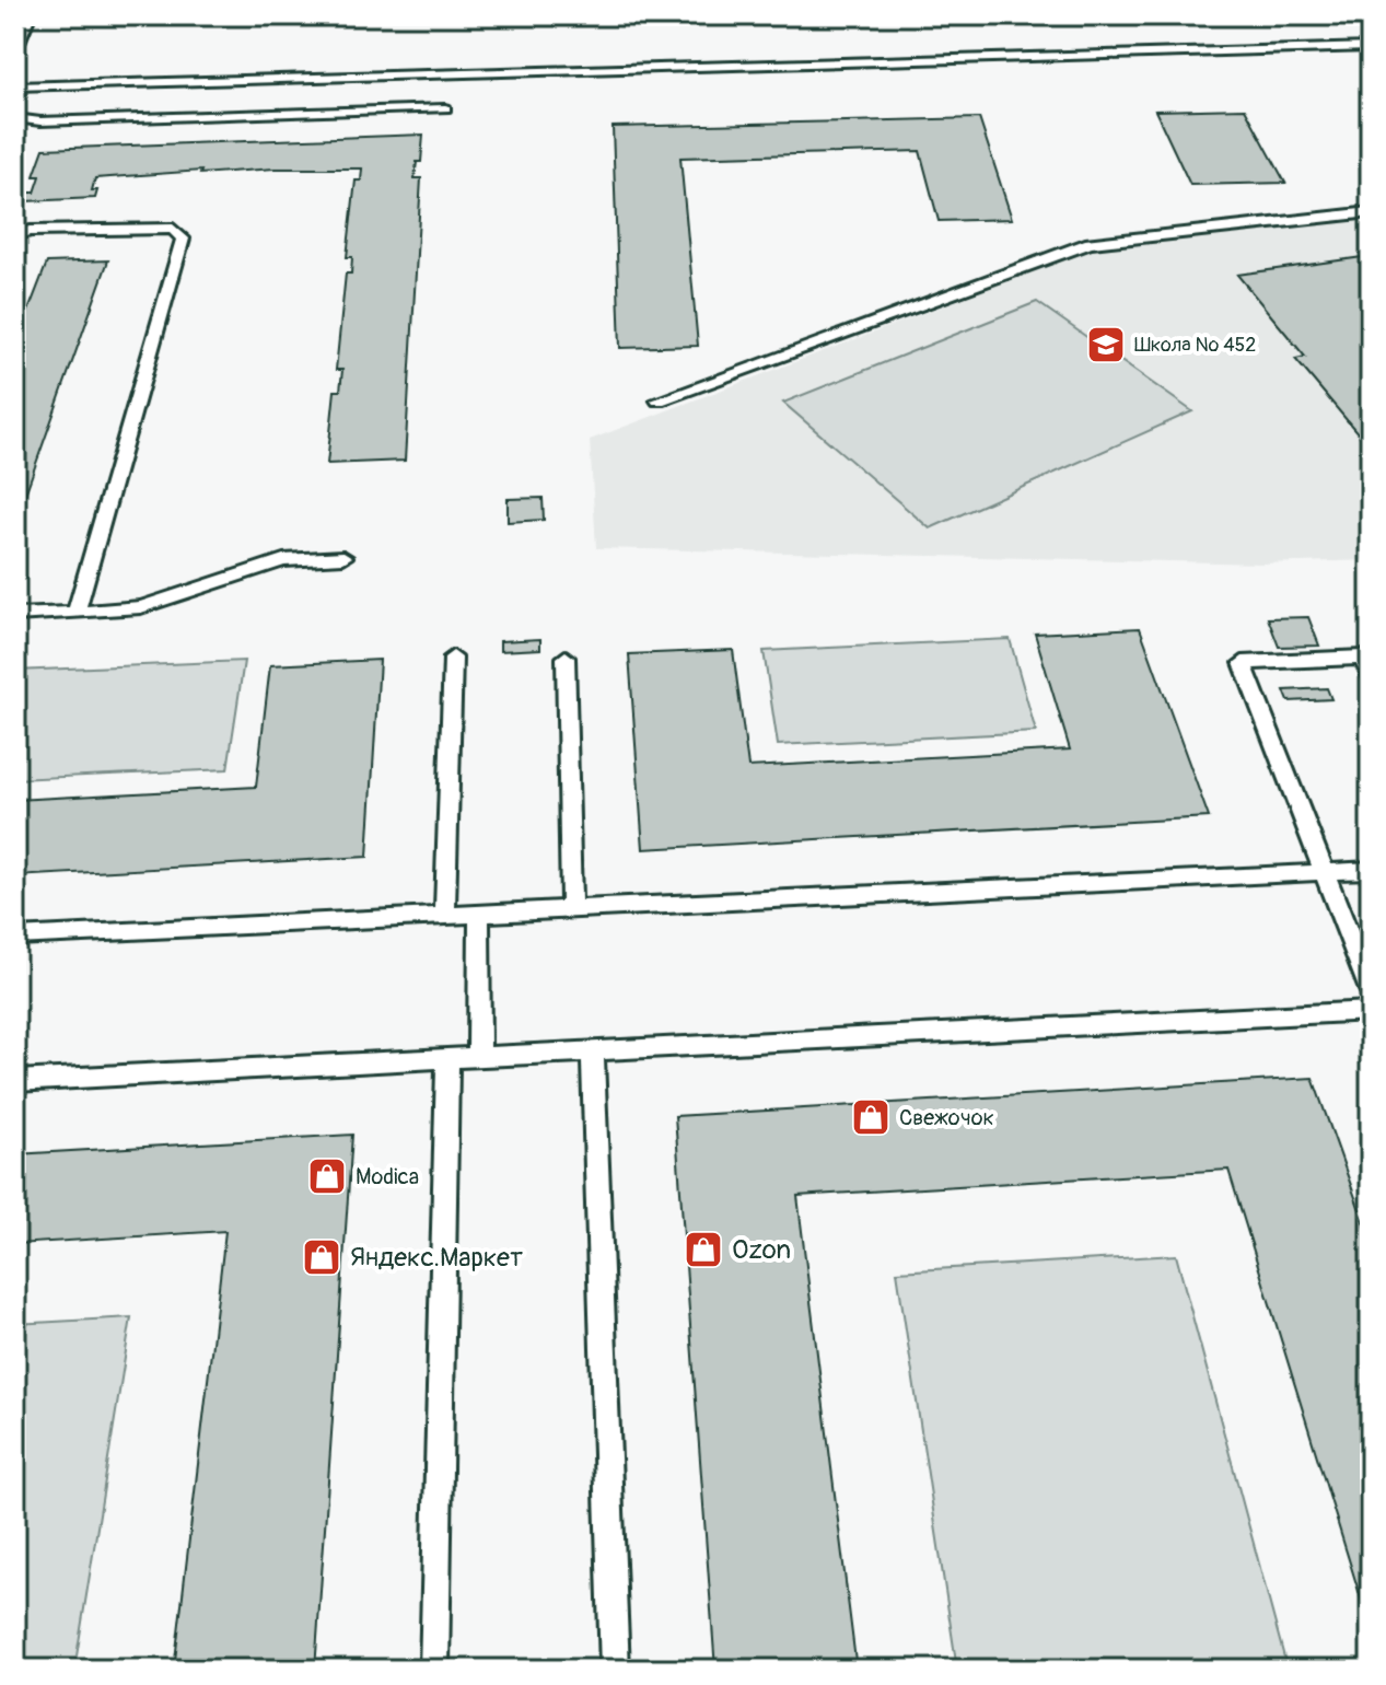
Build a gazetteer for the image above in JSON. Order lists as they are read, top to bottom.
{
  "places": {
    "school or university": ["Школа № 452"],
    "shop": [
      "Свежочок",
      "Modica",
      "Ozon",
      "Яндекс.Маркет"
    ]
  }
}
